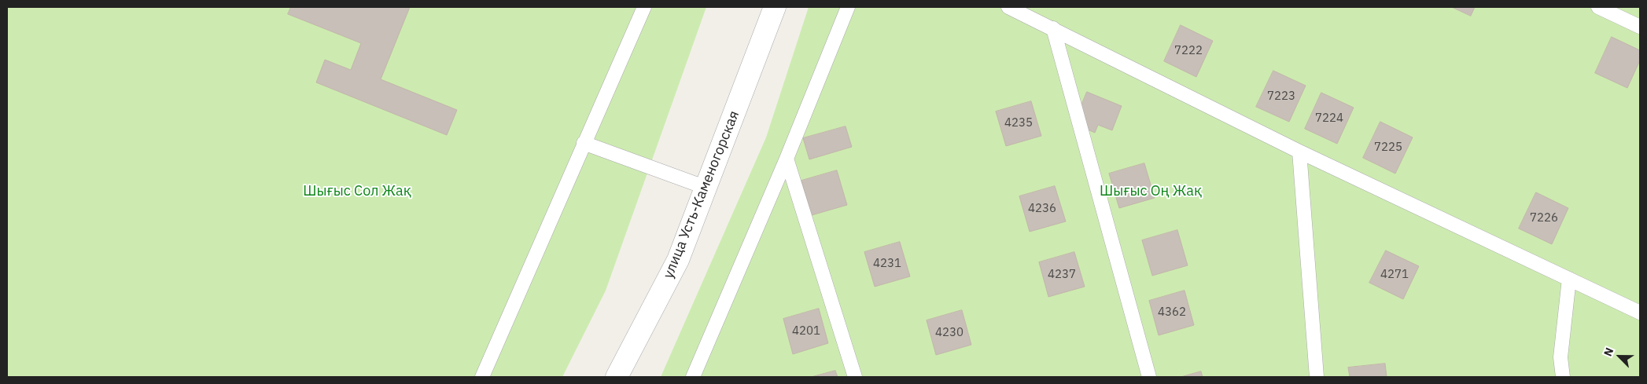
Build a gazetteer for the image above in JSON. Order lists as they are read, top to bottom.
{
  "streets": {
    "street": ["улица Усть-Каменогорская"]
  },
  "parks": ["Шығыс Сол Жақ", "Шығыс Оң Жақ"],
  "house_numbers": [
    "7222",
    "7223",
    "7224",
    "4235",
    "7225",
    "4236",
    "7226",
    "4231",
    "4237",
    "4271",
    "4362",
    "4201",
    "4230"
  ],
  "north": "top left"
}
